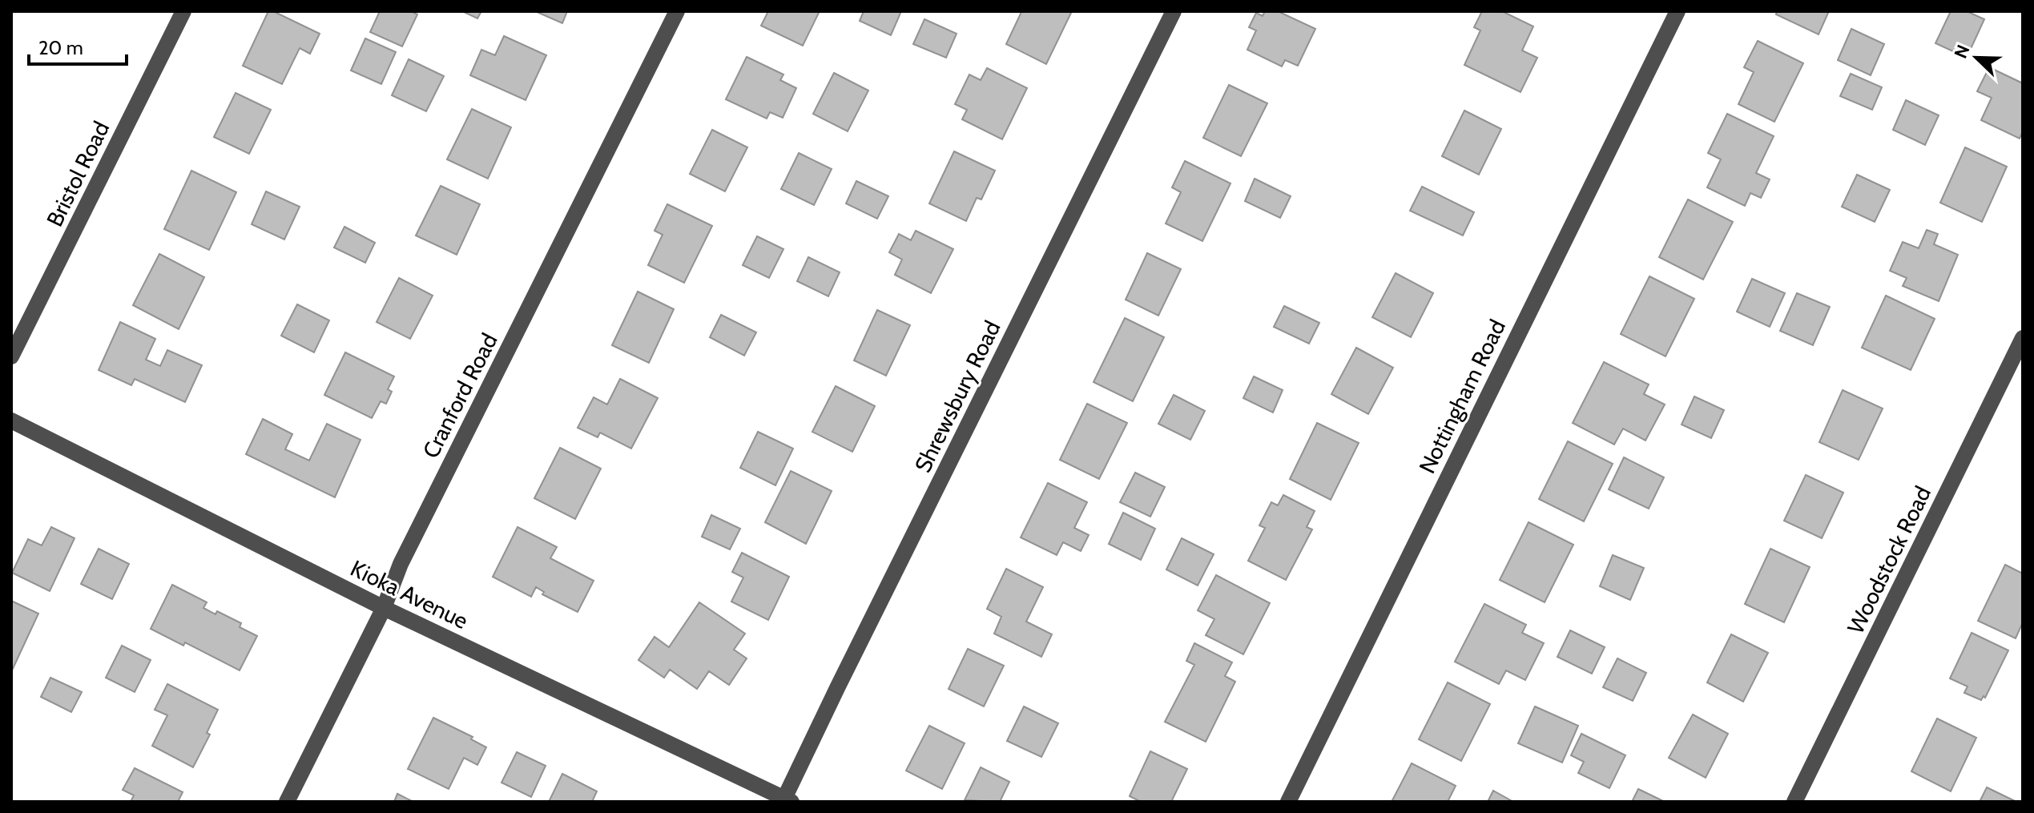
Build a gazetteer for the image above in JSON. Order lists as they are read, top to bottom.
{
  "streets": {
    "street": [
      "Bristol Road",
      "Cranford Road",
      "Shrewsbury Road",
      "Nottingham Road",
      "Woodstock Road",
      "Kioka Avenue"
    ]
  },
  "crossings": [
    ["Cranford Road", "Kioka Avenue"],
    ["Shrewsbury Road", "Kioka Avenue"]
  ],
  "scale_bar": "20 m",
  "north": "top left"
}
